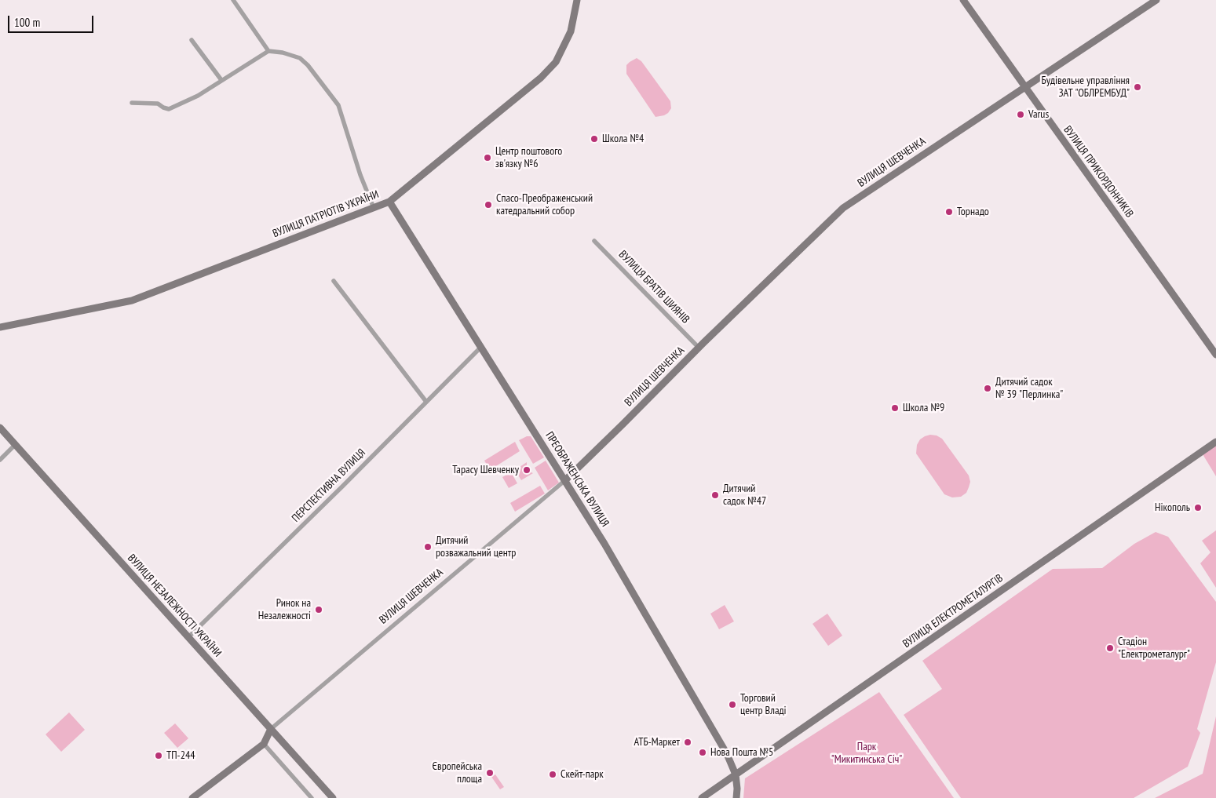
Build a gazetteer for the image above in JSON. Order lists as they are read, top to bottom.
{
  "streets": {
    "main road": [
      "ВУЛИЦЯ ШЕВЧЕНКА",
      "ВУЛИЦЯ ПРИКОРДОННИКІВ",
      "ВУЛИЦЯ ПАТРІОТІВ УКРАЇНИ",
      "ПРЕОБРАЖЕНСЬКА ВУЛИЦЯ",
      "ВУЛИЦЯ НЕЗАЛЕЖНОСТІ УКРАЇНИ",
      "ВУЛИЦЯ ЕЛЕКТРОМЕТАЛУРГІВ"
    ],
    "street": ["ВУЛИЦЯ БРАТІВ ШИЯНІВ", "ПЕРСПЕКТИВНА ВУЛИЦЯ"]
  },
  "crossings": [
    ["ВУЛИЦЯ ШЕВЧЕНКА", "ВУЛИЦЯ ПРИКОРДОННИКІВ"],
    ["ВУЛИЦЯ ШЕВЧЕНКА", "ВУЛИЦЯ БРАТІВ ШИЯНІВ"],
    ["ВУЛИЦЯ ШЕВЧЕНКА", "ПРЕОБРАЖЕНСЬКА ВУЛИЦЯ"],
    ["ВУЛИЦЯ ШЕВЧЕНКА", "ВУЛИЦЯ НЕЗАЛЕЖНОСТІ УКРАЇНИ"],
    ["ВУЛИЦЯ ПАТРІОТІВ УКРАЇНИ", "ПРЕОБРАЖЕНСЬКА ВУЛИЦЯ"],
    ["ПРЕОБРАЖЕНСЬКА ВУЛИЦЯ", "ПЕРСПЕКТИВНА ВУЛИЦЯ"],
    ["ПРЕОБРАЖЕНСЬКА ВУЛИЦЯ", "ВУЛИЦЯ ЕЛЕКТРОМЕТАЛУРГІВ"],
    ["ПЕРСПЕКТИВНА ВУЛИЦЯ", "ВУЛИЦЯ НЕЗАЛЕЖНОСТІ УКРАЇНИ"]
  ],
  "parks": ["Парк \"Микитинська Січ\""],
  "places": [
    "Будівельне управління ЗАТ \"ОБЛРЕМБУД\"",
    "Varus",
    "Школа №4",
    "Центр поштового зв'язку №6",
    "Спасо-Преображенський катедральний собор",
    "Торнадо",
    "Дитячий садок № 39 \"Перлинка\"",
    "Школа №9",
    "Тарасу Шевченку",
    "Дитячий садок №47",
    "Нікополь",
    "Дитячий розважальний центр",
    "Ринок на Незалежності",
    "Стадіон \"Електрометалург\"",
    "Торговий центр Владі",
    "АТБ-Маркет",
    "Нова Пошта №5",
    "ТП-244",
    "Європейська площа",
    "Скейт-парк"
  ],
  "scale_bar": "100 m"
}
